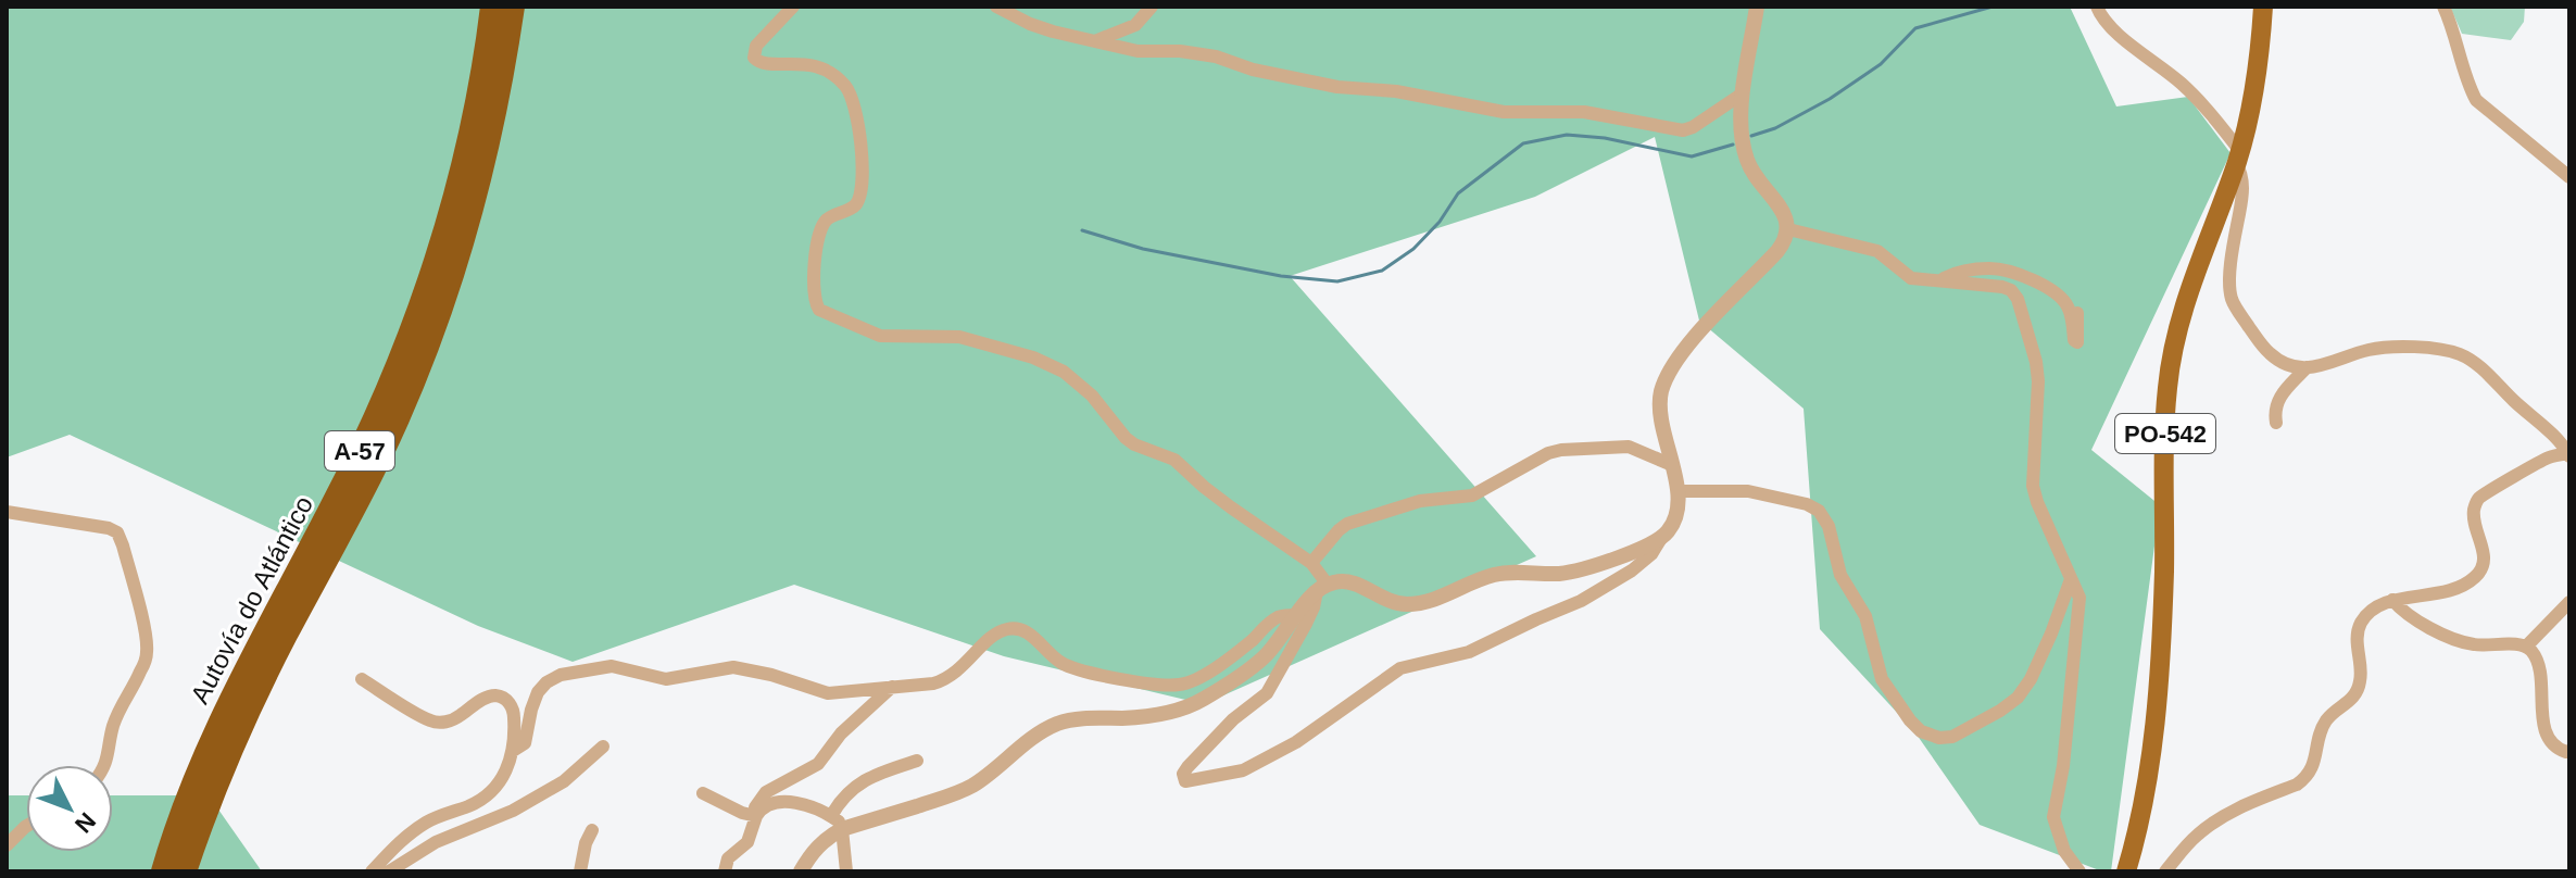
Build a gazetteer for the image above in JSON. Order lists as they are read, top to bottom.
{
  "streets": {
    "highway": ["A-57", "Autovía do Atlántico"],
    "main road": ["PO-542"]
  },
  "north": "bottom right"
}
